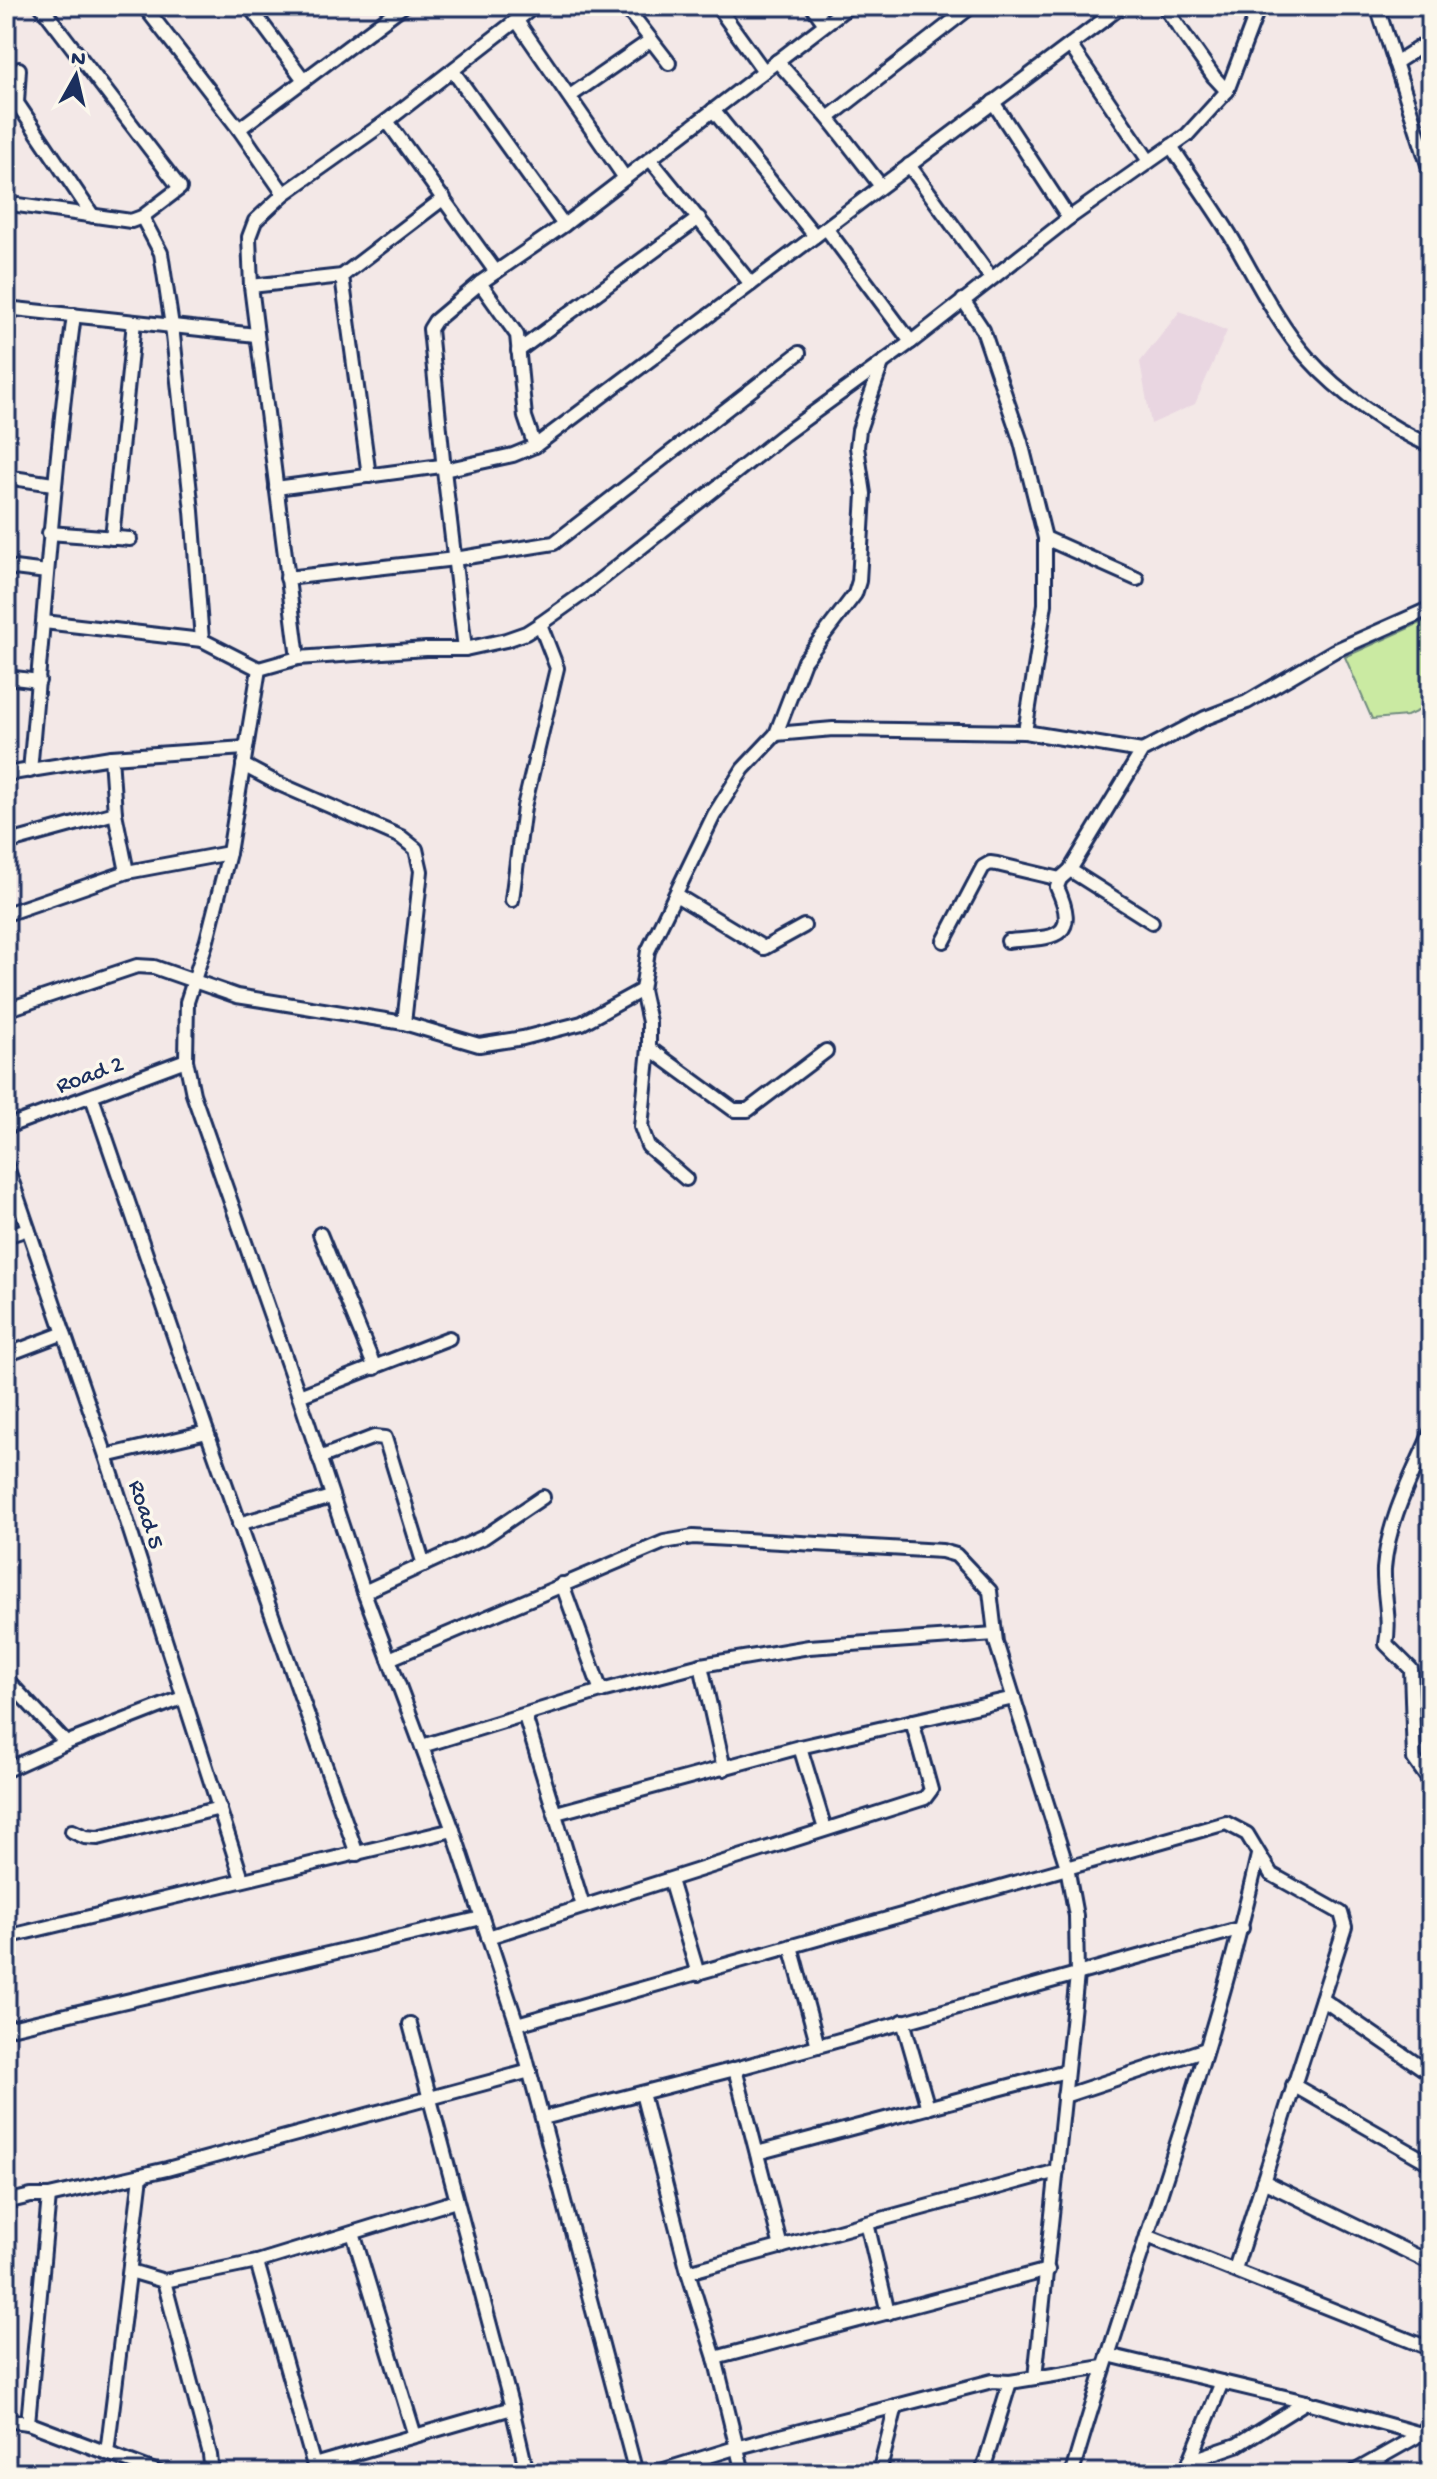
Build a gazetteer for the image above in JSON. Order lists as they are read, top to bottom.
{
  "streets": {
    "street": ["Road 2", "Road 5"]
  },
  "north": "top"
}
